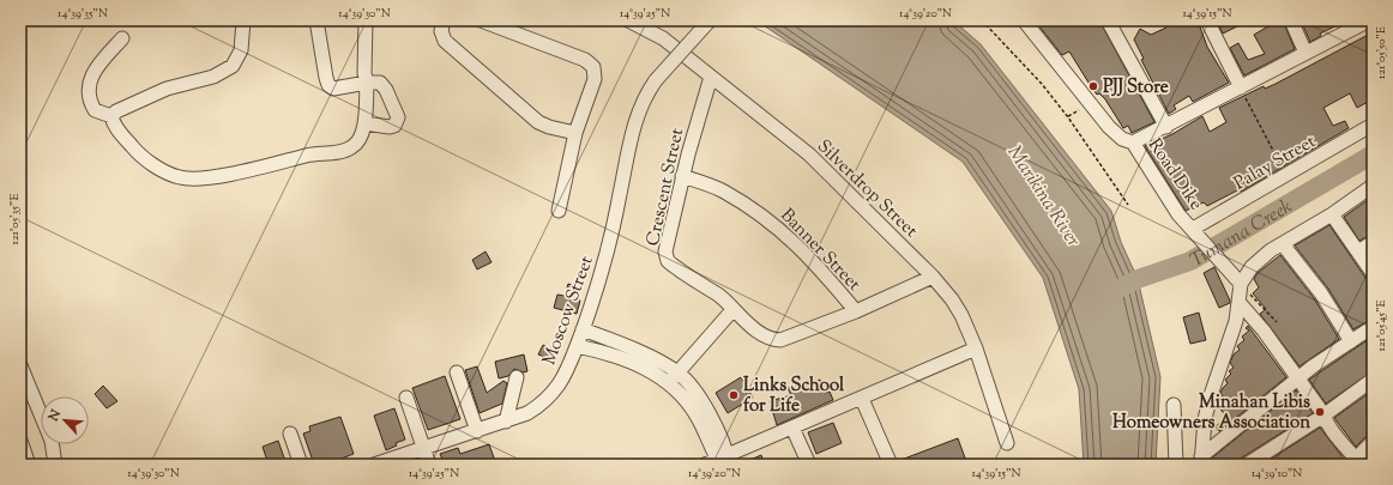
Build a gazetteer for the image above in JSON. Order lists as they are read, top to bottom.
{
  "streets": {
    "street": [
      "Palay Street",
      "Road Dike",
      "Crescent Street",
      "Silverdrop Street",
      "Banner Street",
      "Moscow Street"
    ]
  },
  "crossings": [
    ["Palay Street", "Road Dike"],
    ["Crescent Street", "Silverdrop Street"],
    ["Crescent Street", "Banner Street"]
  ],
  "water": ["Marikina River", "Tumana Creek"],
  "places": ["PJJ Store", "Links School for Life", "Minahan Libis Homeowners Association"],
  "north": "top left",
  "coordinates": [
    "14°39'35\"N",
    "14°39'30\"N",
    "14°39'25\"N",
    "14°39'20\"N",
    "14°39'15\"N",
    "121°05'50\"E",
    "121°05'35\"E",
    "121°05'45\"E",
    "14°39'10\"N"
  ]
}
